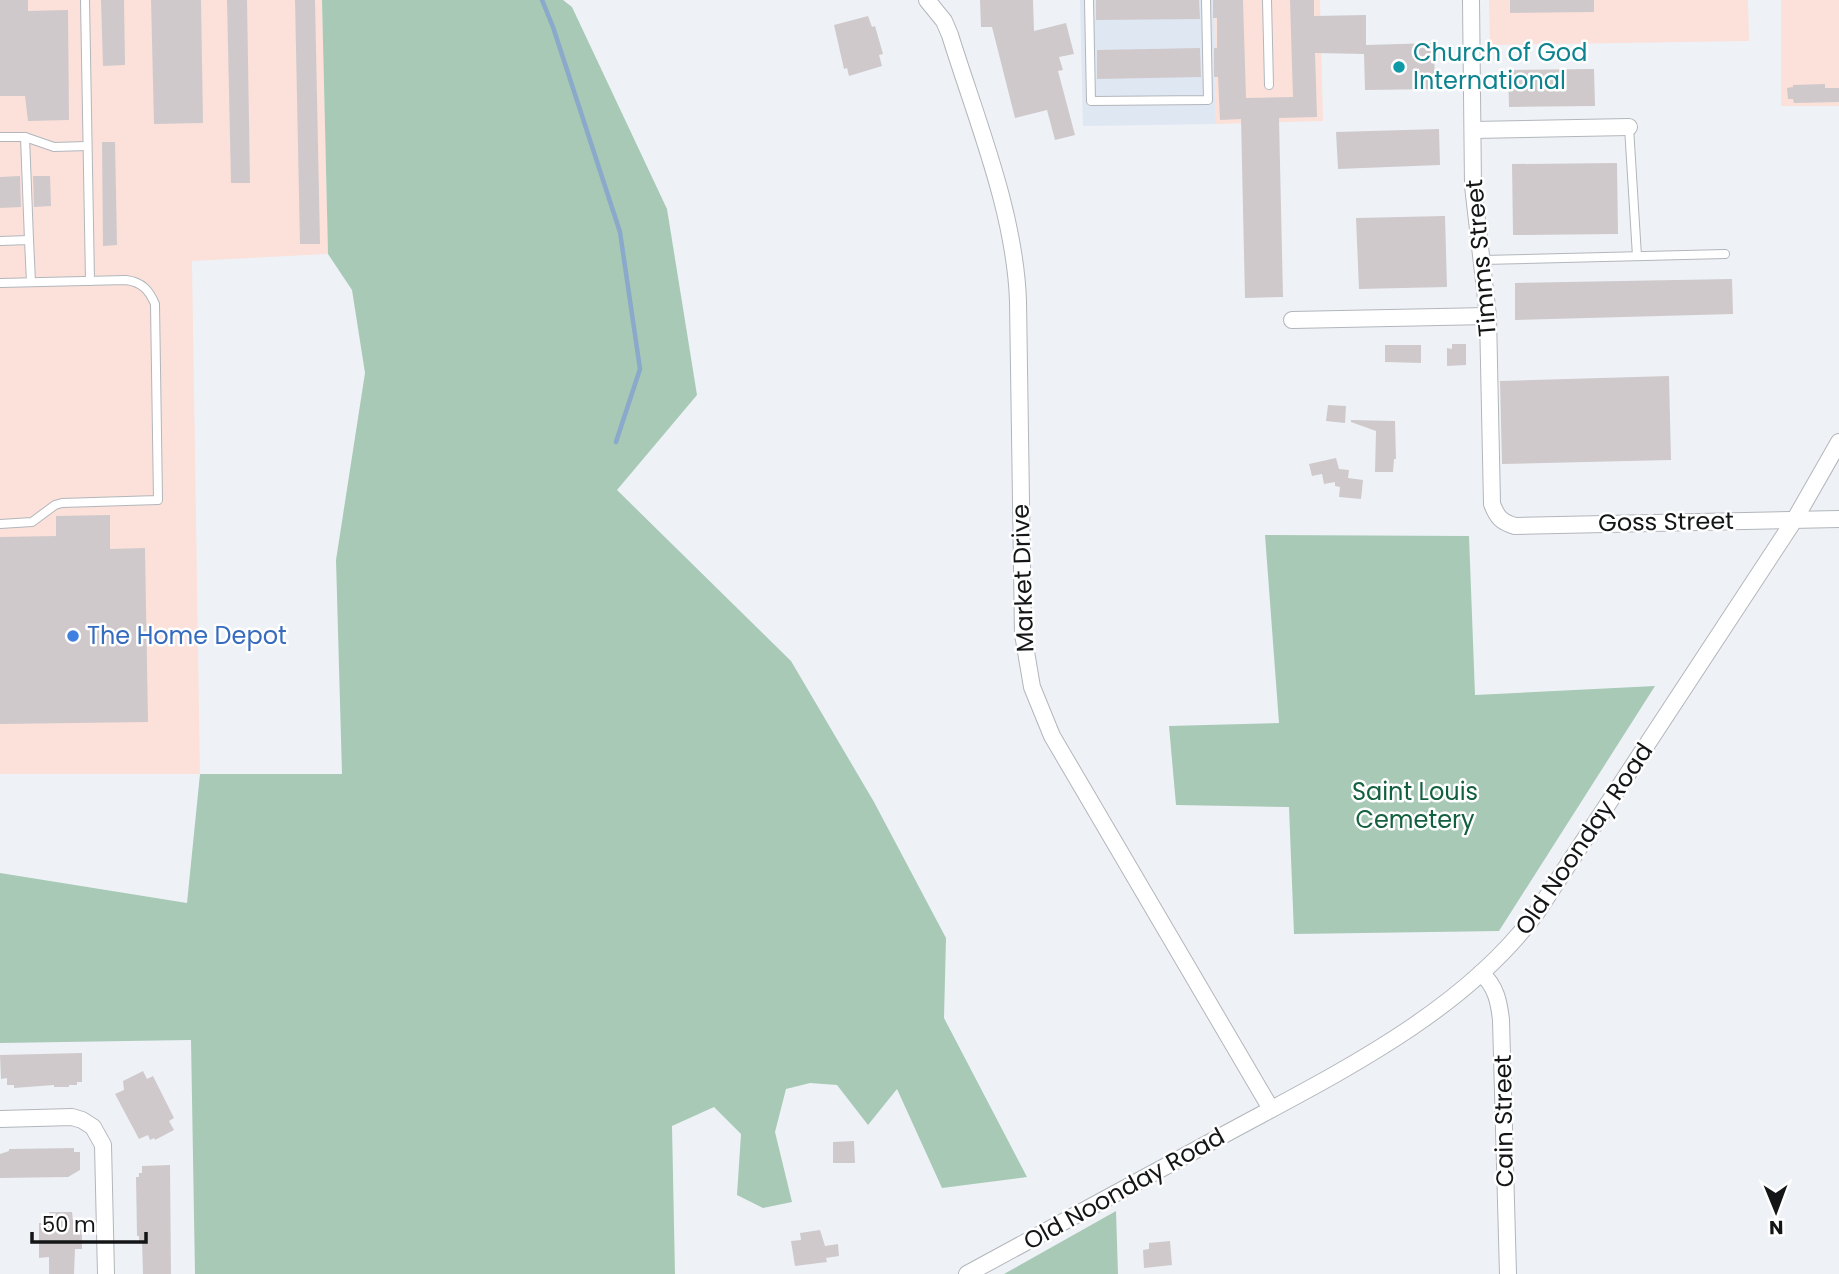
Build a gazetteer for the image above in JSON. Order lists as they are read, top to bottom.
{
  "streets": {
    "street": [
      "Timms Street",
      "Goss Street",
      "Market Drive",
      "Old Noonday Road",
      "Cain Street"
    ]
  },
  "crossings": [
    ["Timms Street", "Goss Street"],
    ["Goss Street", "Old Noonday Road"],
    ["Market Drive", "Old Noonday Road"],
    ["Old Noonday Road", "Cain Street"]
  ],
  "parks": ["Saint Louis Cemetery"],
  "places": ["Church of God International", "The Home Depot"],
  "scale_bar": "50 m",
  "north": "bottom"
}
